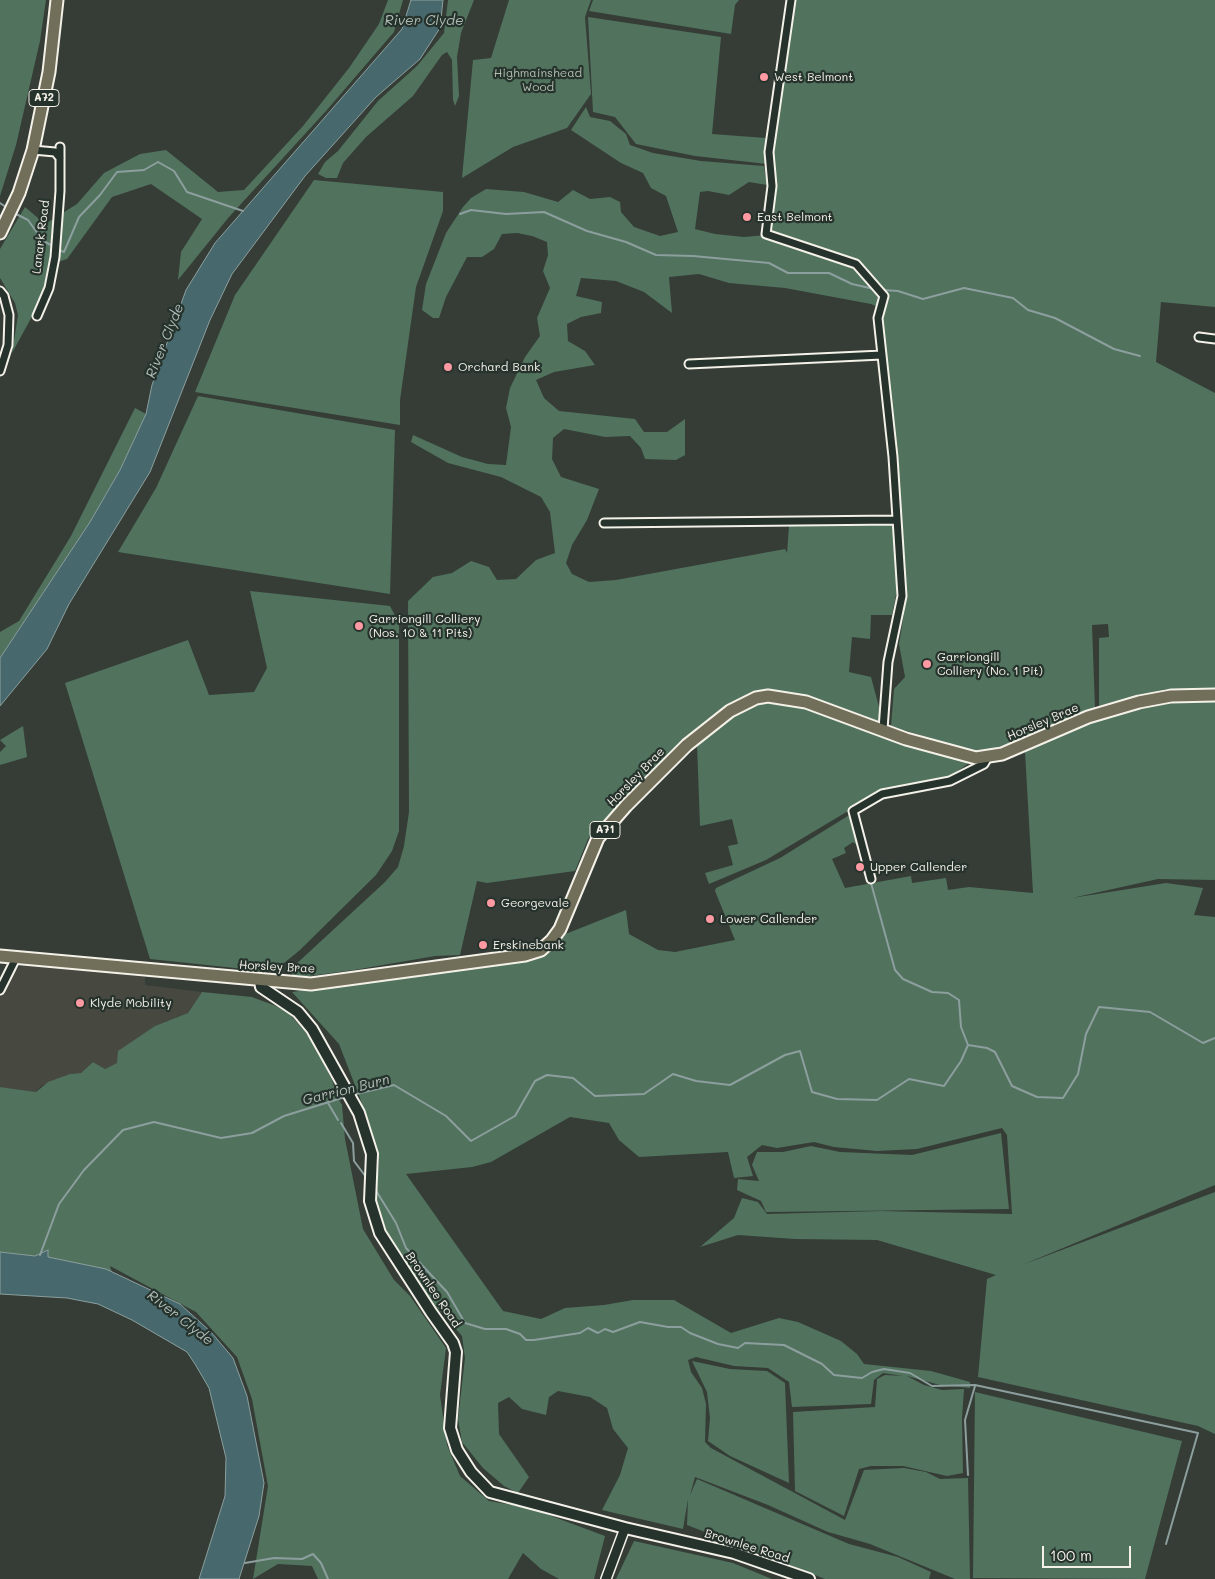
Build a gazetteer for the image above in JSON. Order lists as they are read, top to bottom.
{
  "streets": {
    "main road": [
      "A72",
      "Horsley Brae",
      "A71",
      "Brownlee Road"
    ],
    "street": ["Lanark Road"]
  },
  "crossings": [
    ["Horsley Brae", "Brownlee Road"]
  ],
  "water": ["River Clyde", "Garrion Burn"],
  "parks": ["Highmainshead Wood"],
  "places": [
    "West Belmont",
    "East Belmont",
    "Orchard Bank",
    "Garriongill Colliery (Nos. 10 & 11 Pits)",
    "Garriongill Colliery (No. 1 Pit)",
    "Upper Callender",
    "Georgevale",
    "Lower Callender",
    "Erskinebank",
    "Klyde Mobility"
  ],
  "scale_bar": "100 m"
}
